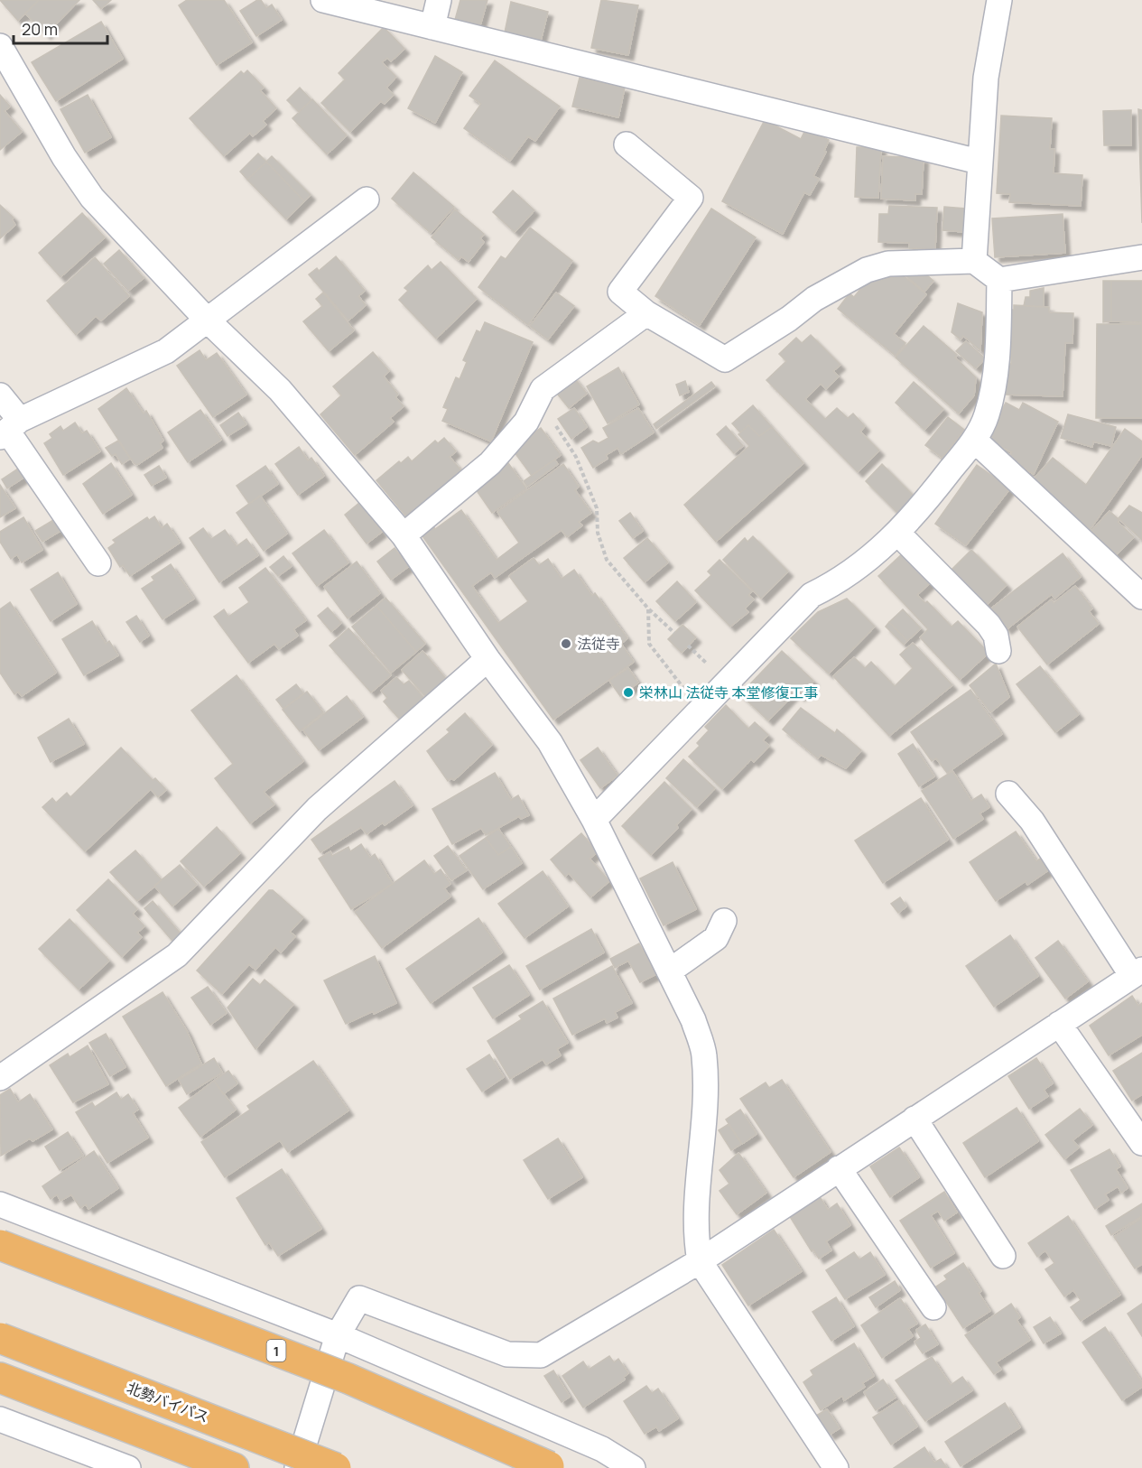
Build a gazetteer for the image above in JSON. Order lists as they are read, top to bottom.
{
  "streets": {
    "highway": ["1", "北勢バイパス"]
  },
  "places": ["法従寺", "栄林山 法従寺 本堂修復工事"],
  "scale_bar": "20 m"
}
